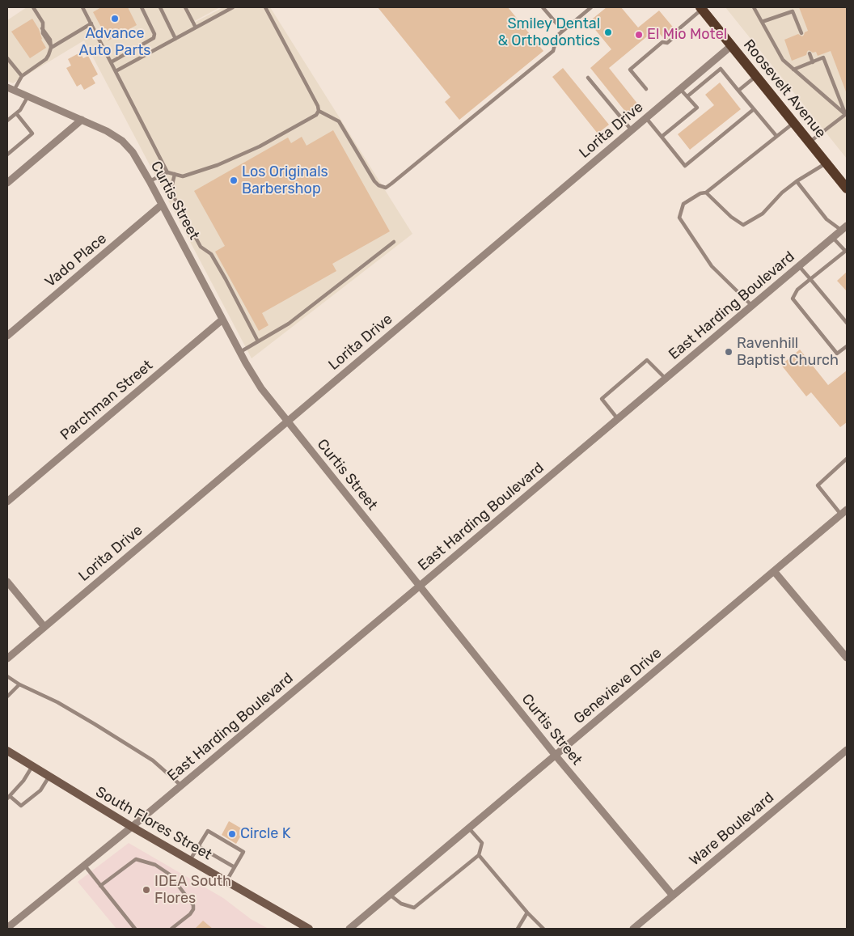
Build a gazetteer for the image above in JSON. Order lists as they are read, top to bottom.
{
  "streets": {
    "main road": ["Roosevelt Avenue", "South Flores Street"],
    "street": [
      "Lorita Drive",
      "Curtis Street",
      "Vado Place",
      "East Harding Boulevard",
      "Parchman Street",
      "Genevieve Drive",
      "Ware Boulevard"
    ]
  },
  "crossings": [
    ["Roosevelt Avenue", "Lorita Drive"],
    ["Lorita Drive", "Curtis Street"],
    ["Curtis Street", "Vado Place"],
    ["Curtis Street", "East Harding Boulevard"],
    ["Curtis Street", "Parchman Street"],
    ["Curtis Street", "Genevieve Drive"],
    ["Curtis Street", "Ware Boulevard"],
    ["East Harding Boulevard", "South Flores Street"]
  ],
  "places": [
    "Advance Auto Parts",
    "Smiley Dental & Orthodontics",
    "El Mio Motel",
    "Los Originals Barbershop",
    "Ravenhill Baptist Church",
    "Circle K",
    "IDEA South Flores"
  ]
}
